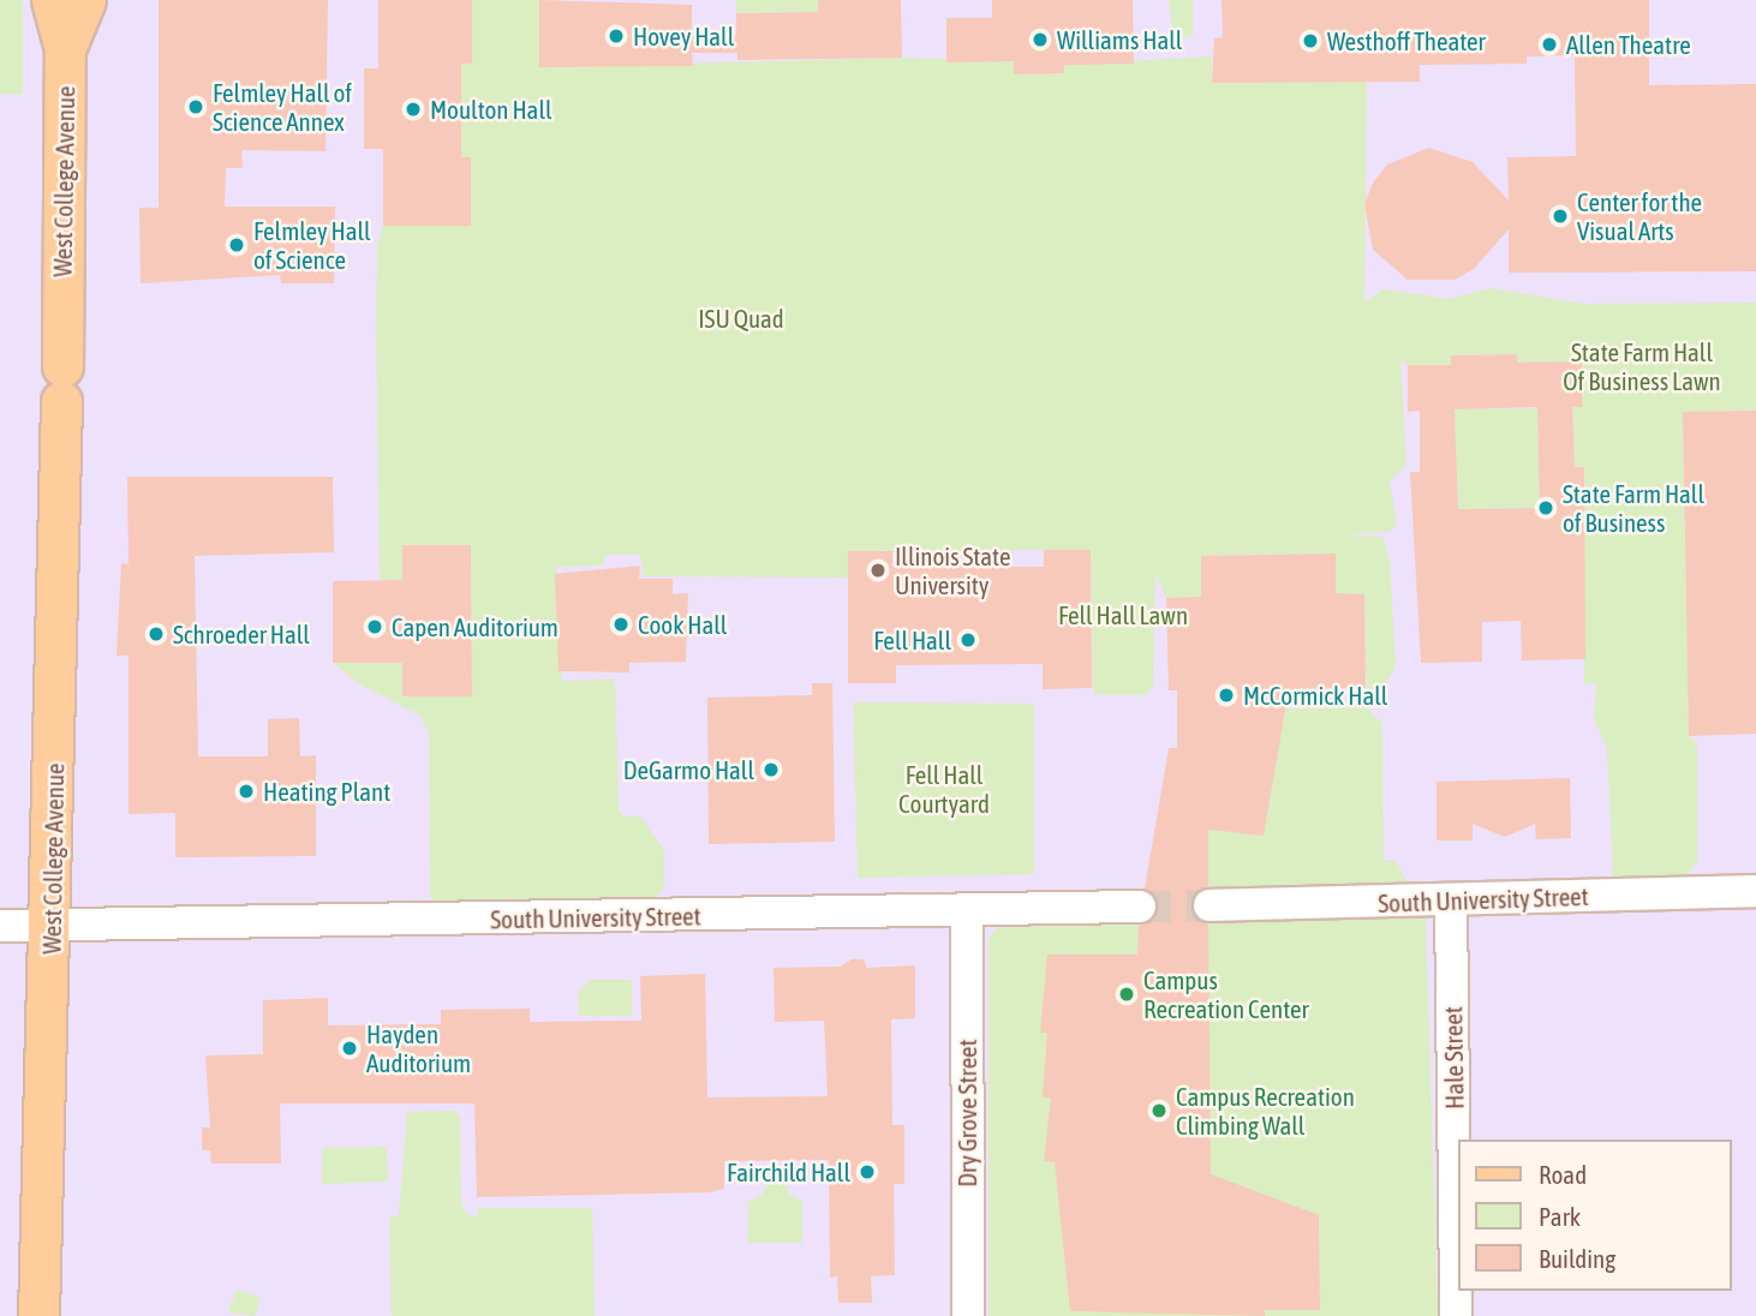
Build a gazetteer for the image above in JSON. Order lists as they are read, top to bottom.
{
  "streets": {
    "main road": ["West College Avenue"],
    "street": ["South University Street", "Hale Street", "Dry Grove Street"]
  },
  "crossings": [
    ["West College Avenue", "South University Street"],
    ["South University Street", "Hale Street"],
    ["South University Street", "Dry Grove Street"]
  ],
  "parks": [
    "ISU Quad",
    "State Farm Hall Of Business Lawn",
    "Fell Hall Lawn",
    "Fell Hall Courtyard"
  ],
  "places": [
    "Hovey Hall",
    "Williams Hall",
    "Westhoff Theater",
    "Allen Theatre",
    "Felmley Hall of Science Annex",
    "Moulton Hall",
    "Center for the Visual Arts",
    "Felmley Hall of Science",
    "State Farm Hall of Business",
    "Illinois State University",
    "Cook Hall",
    "Capen Auditorium",
    "Schroeder Hall",
    "Fell Hall",
    "McCormick Hall",
    "DeGarmo Hall",
    "Heating Plant",
    "Campus Recreation Center",
    "Hayden Auditorium",
    "Campus Recreation Climbing Wall",
    "Fairchild Hall"
  ],
  "legend": ["Road", "Park", "Building"]
}
